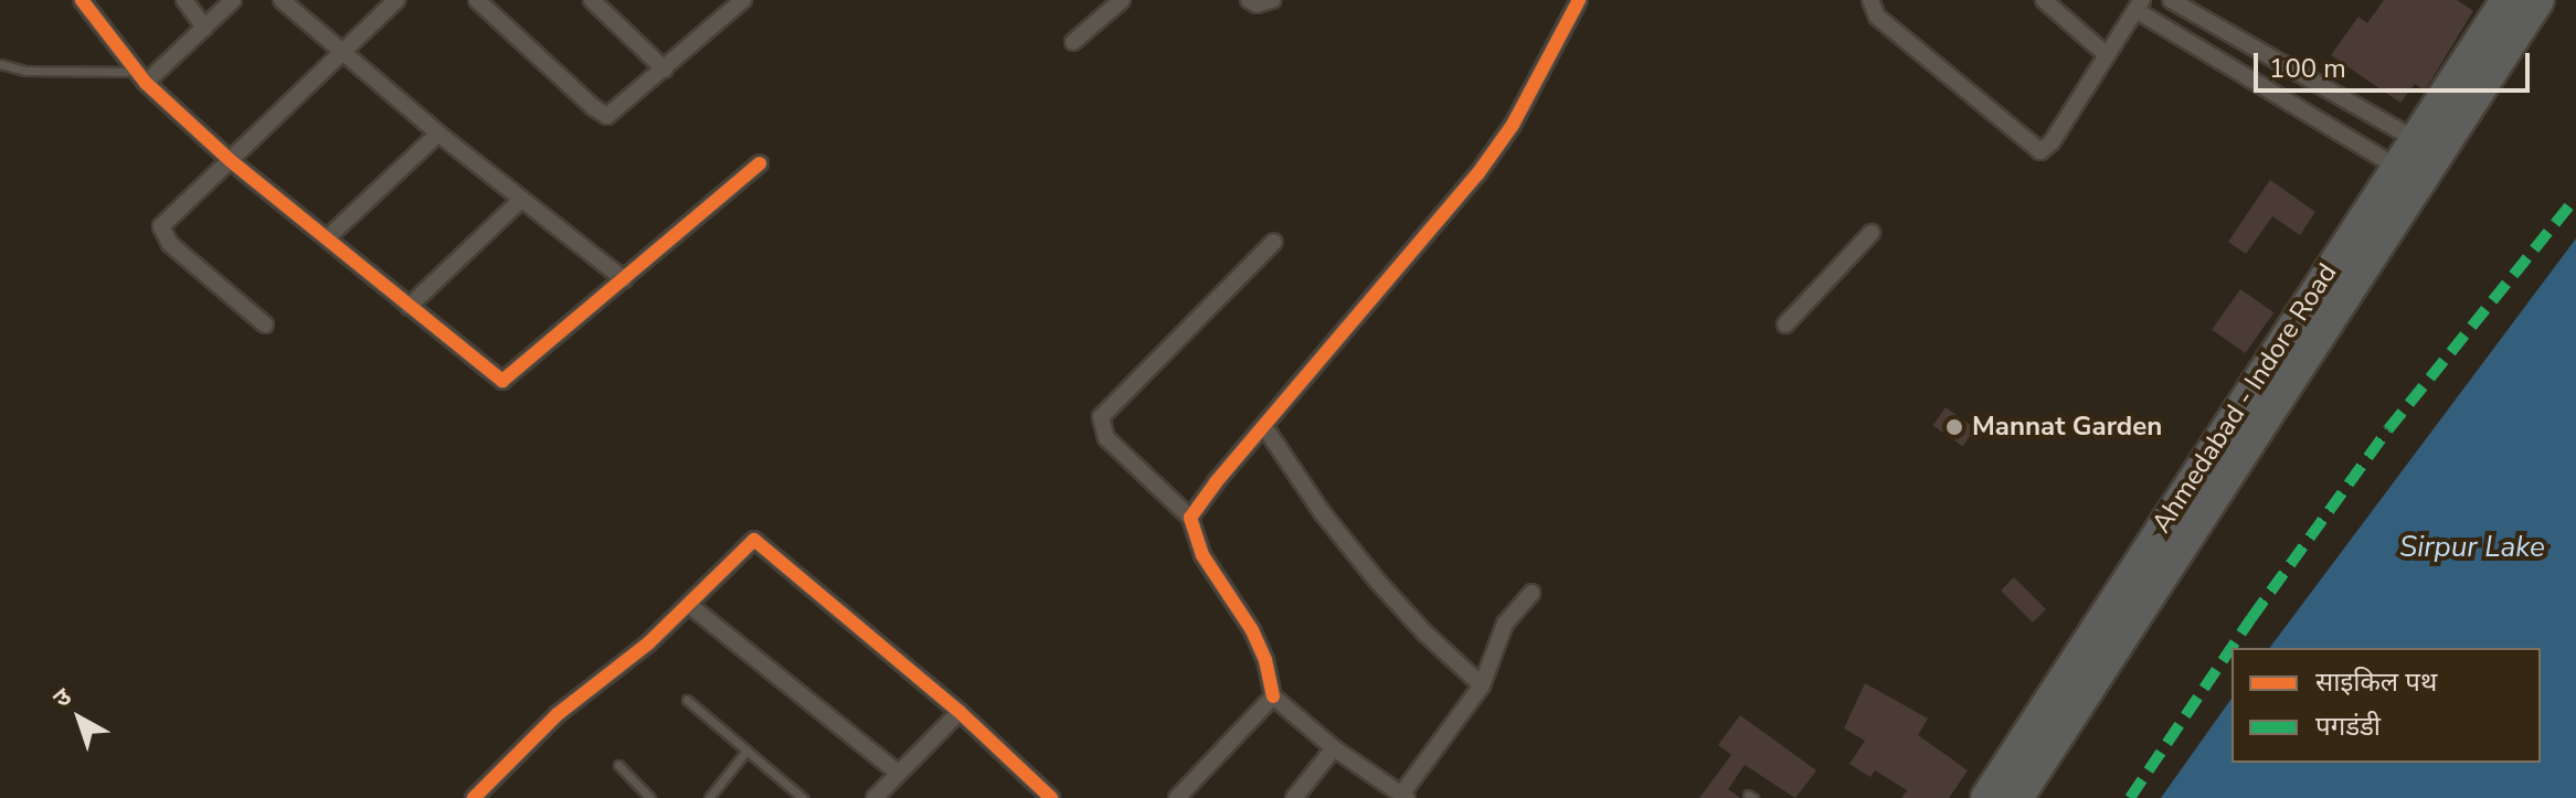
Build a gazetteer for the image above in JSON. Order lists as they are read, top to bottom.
{
  "streets": {
    "highway": ["Ahmedabad - Indore Road"]
  },
  "water": ["Sirpur Lake"],
  "places": ["Mannat Garden"],
  "legend": ["साइकिल पथ", "पगडंडी"],
  "scale_bar": "100 m",
  "north": "top left"
}
